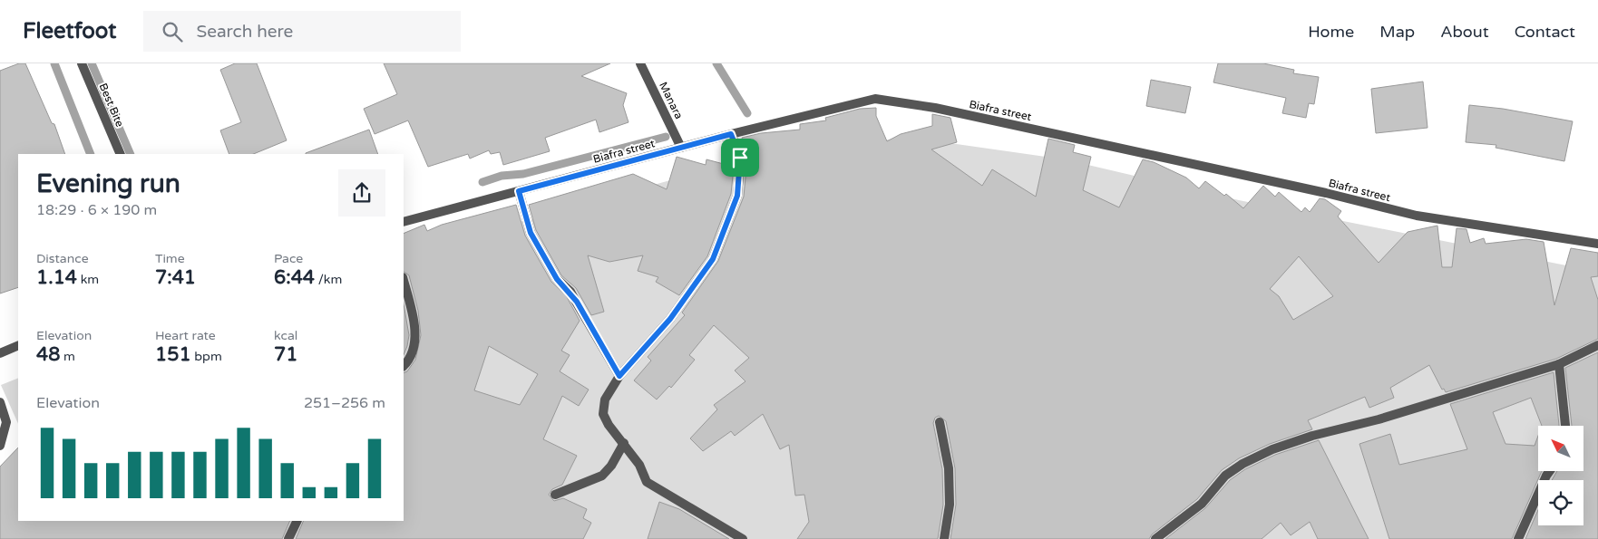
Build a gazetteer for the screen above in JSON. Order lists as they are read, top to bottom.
{
  "streets": {
    "street": ["Manara", "Best Bite", "Biafra street"]
  },
  "crossings": [
    ["Manara", "Biafra street"]
  ],
  "north": "top left",
  "page": {
    "header": "Fleetfoot",
    "search": "Search here",
    "nav": [
      "Home",
      "Map",
      "About",
      "Contact"
    ],
    "heading": ["Evening run", "18:29 · 6 × 190 m"],
    "stats": [
      ["Distance", "1.14 km"],
      ["Time", "7:41"],
      ["Pace", "6:44 /km"],
      ["Elevation", "48 m"],
      ["Heart rate", "151 bpm"],
      ["kcal", "71"]
    ],
    "chart": ["Elevation", "251–256 m"]
  }
}
